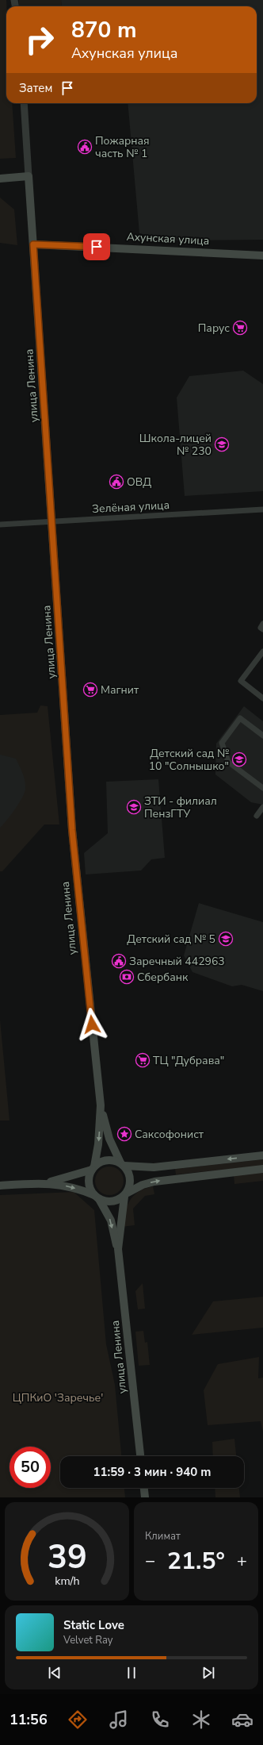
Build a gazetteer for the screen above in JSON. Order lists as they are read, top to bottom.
{
  "streets": {
    "main road": ["Ахунская улица", "улица Ленина"],
    "street": ["Зелёная улица"]
  },
  "crossings": [
    ["Ахунская улица", "улица Ленина"],
    ["улица Ленина", "Зелёная улица"]
  ],
  "parks": ["ЦПКиО 'Заречье'"],
  "places": {
    "public building": ["Пожарная часть № 1", "ОВД", "Заречный 442963"],
    "supermarket": ["Парус", "Магнит", "ТЦ \"Дубрава\""],
    "school or university": [
      "Школа-лицей № 230",
      "Детский сад № 10 \"Солнышко\"",
      "ЗТИ - филиал ПензГТУ",
      "Детский сад № 5"
    ],
    "bank": ["Сбербанк"],
    "place": ["Саксофонист"]
  },
  "page": {
    "turn": ["870 m", "Ахунская улица"],
    "then": "Затем",
    "limit": "50",
    "trip": "11:59 · 3 мин · 940 m",
    "tile": "Климат",
    "heat": ["−", "21.5°", "+"],
    "song": ["Static Love", "Velvet Ray"],
    "tabs": "11:56",
    "gauge": ["39", "km/h"]
  }
}
